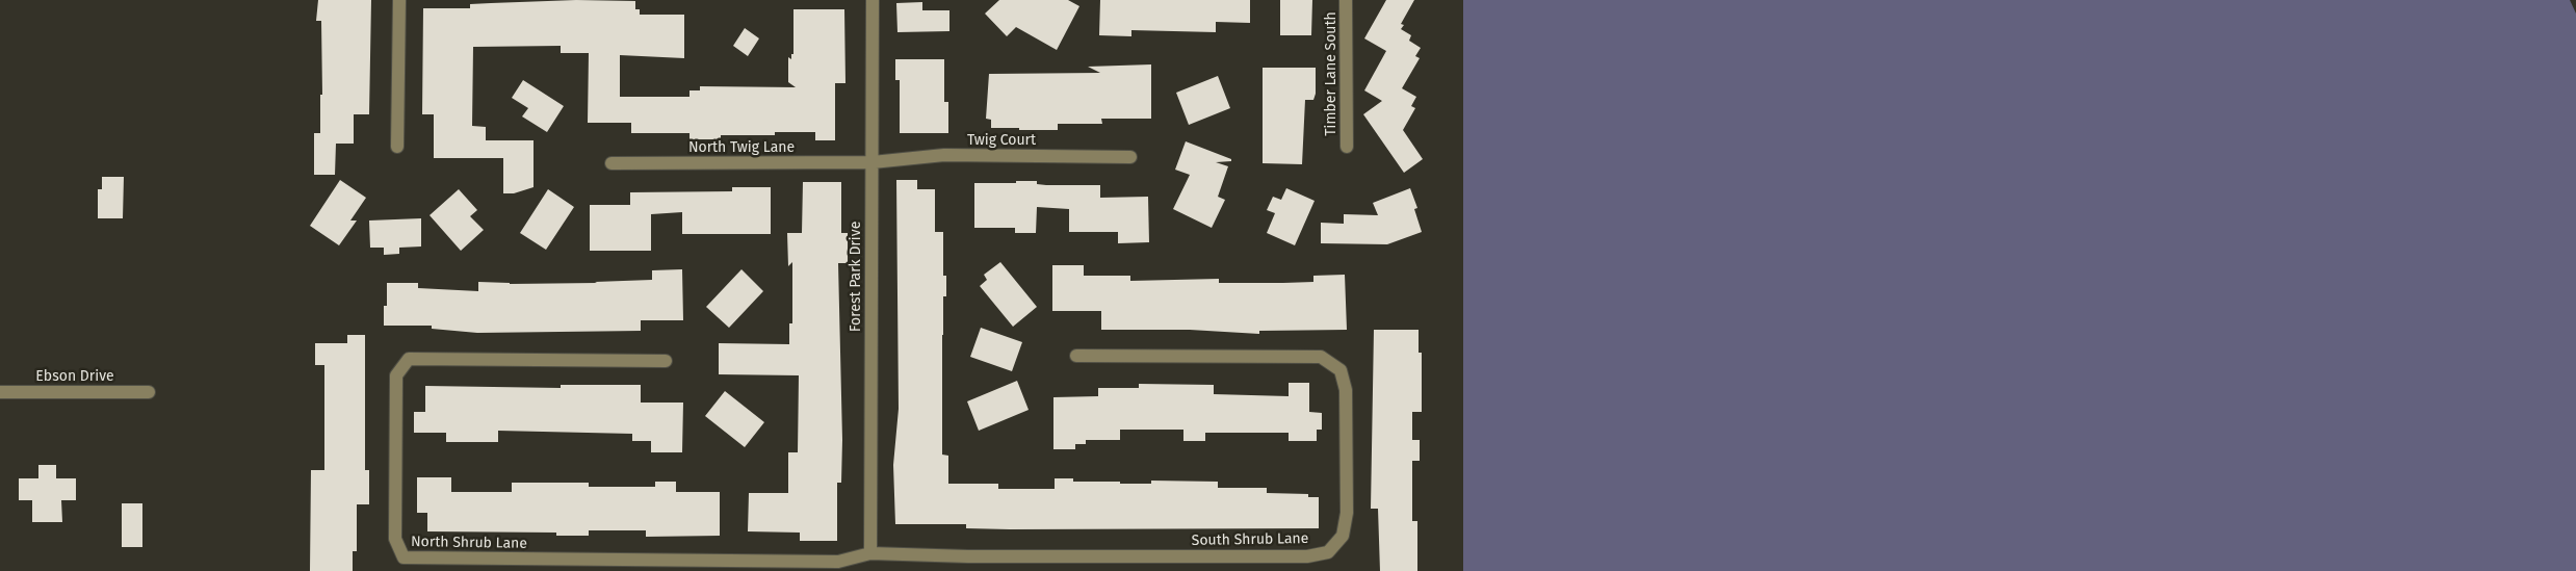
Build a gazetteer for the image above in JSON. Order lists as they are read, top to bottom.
{
  "streets": {
    "street": [
      "Timber Lane South",
      "Twig Court",
      "North Twig Lane",
      "Forest Park Drive",
      "Ebson Drive",
      "South Shrub Lane",
      "North Shrub Lane"
    ]
  },
  "crossings": [
    ["Twig Court", "North Twig Lane"],
    ["Twig Court", "Forest Park Drive"],
    ["North Twig Lane", "Forest Park Drive"],
    ["Forest Park Drive", "South Shrub Lane"],
    ["Forest Park Drive", "North Shrub Lane"],
    ["South Shrub Lane", "North Shrub Lane"]
  ]
}
